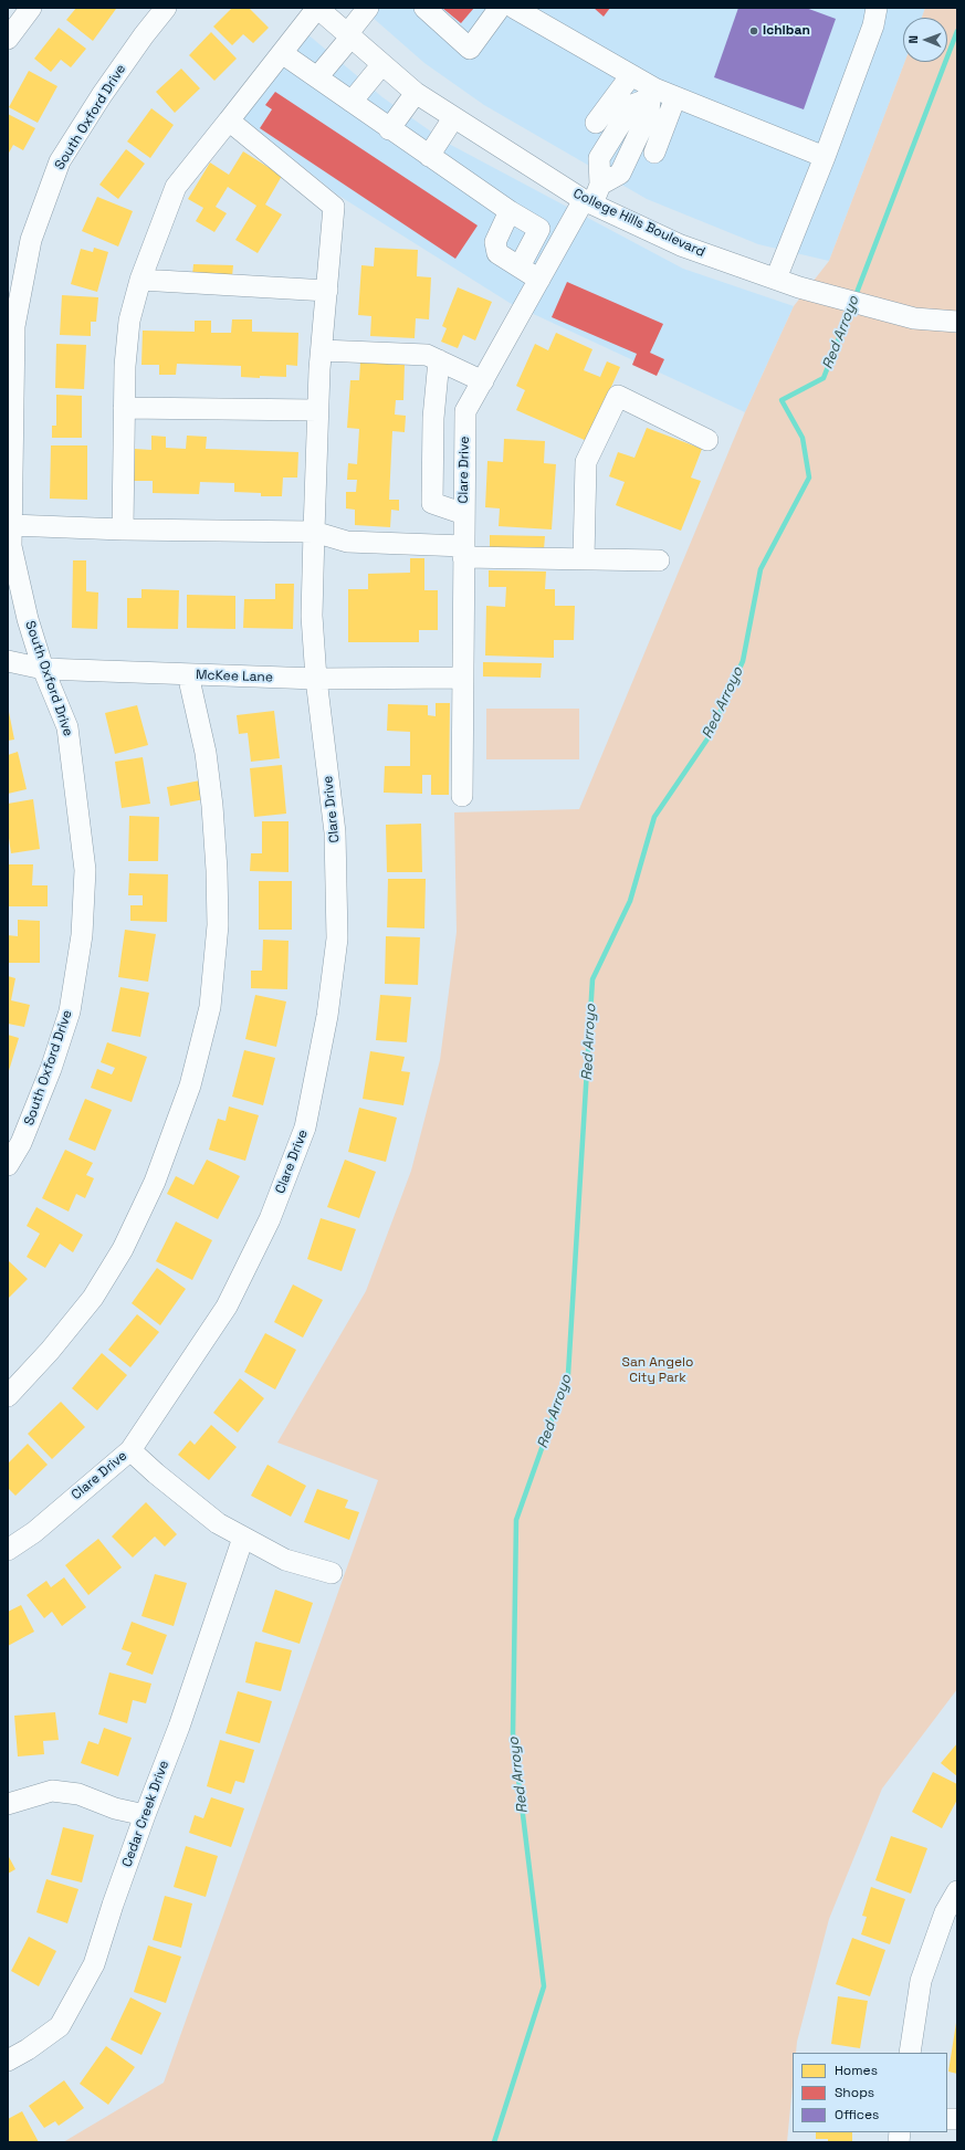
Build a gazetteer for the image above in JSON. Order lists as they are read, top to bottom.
{
  "streets": {
    "street": [
      "South Oxford Drive",
      "College Hills Boulevard",
      "Clare Drive",
      "McKee Lane",
      "Cedar Creek Drive"
    ]
  },
  "crossings": [
    ["South Oxford Drive", "McKee Lane"],
    ["College Hills Boulevard", "Clare Drive"],
    ["Clare Drive", "McKee Lane"]
  ],
  "water": ["Red Arroyo"],
  "parks": ["San Angelo City Park"],
  "places": ["Ichiban"],
  "legend": ["Homes", "Shops", "Offices"],
  "north": "left"
}
